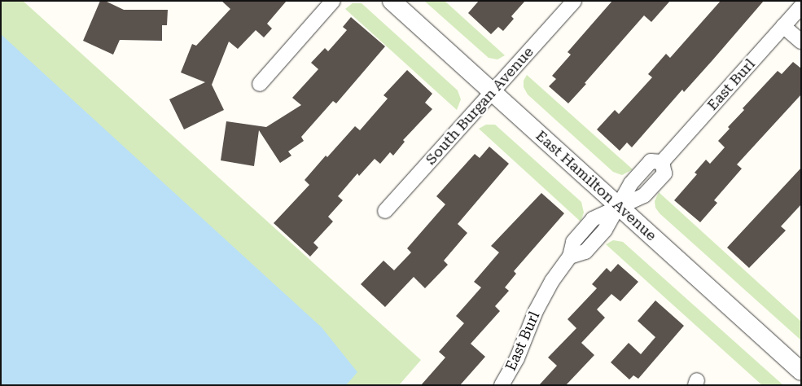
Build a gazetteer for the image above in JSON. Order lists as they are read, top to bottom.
{
  "streets": {
    "street": ["East Burl", "South Burgan Avenue", "East Hamilton Avenue"]
  },
  "crossings": [
    ["East Burl", "East Hamilton Avenue"],
    ["South Burgan Avenue", "East Hamilton Avenue"]
  ]
}
